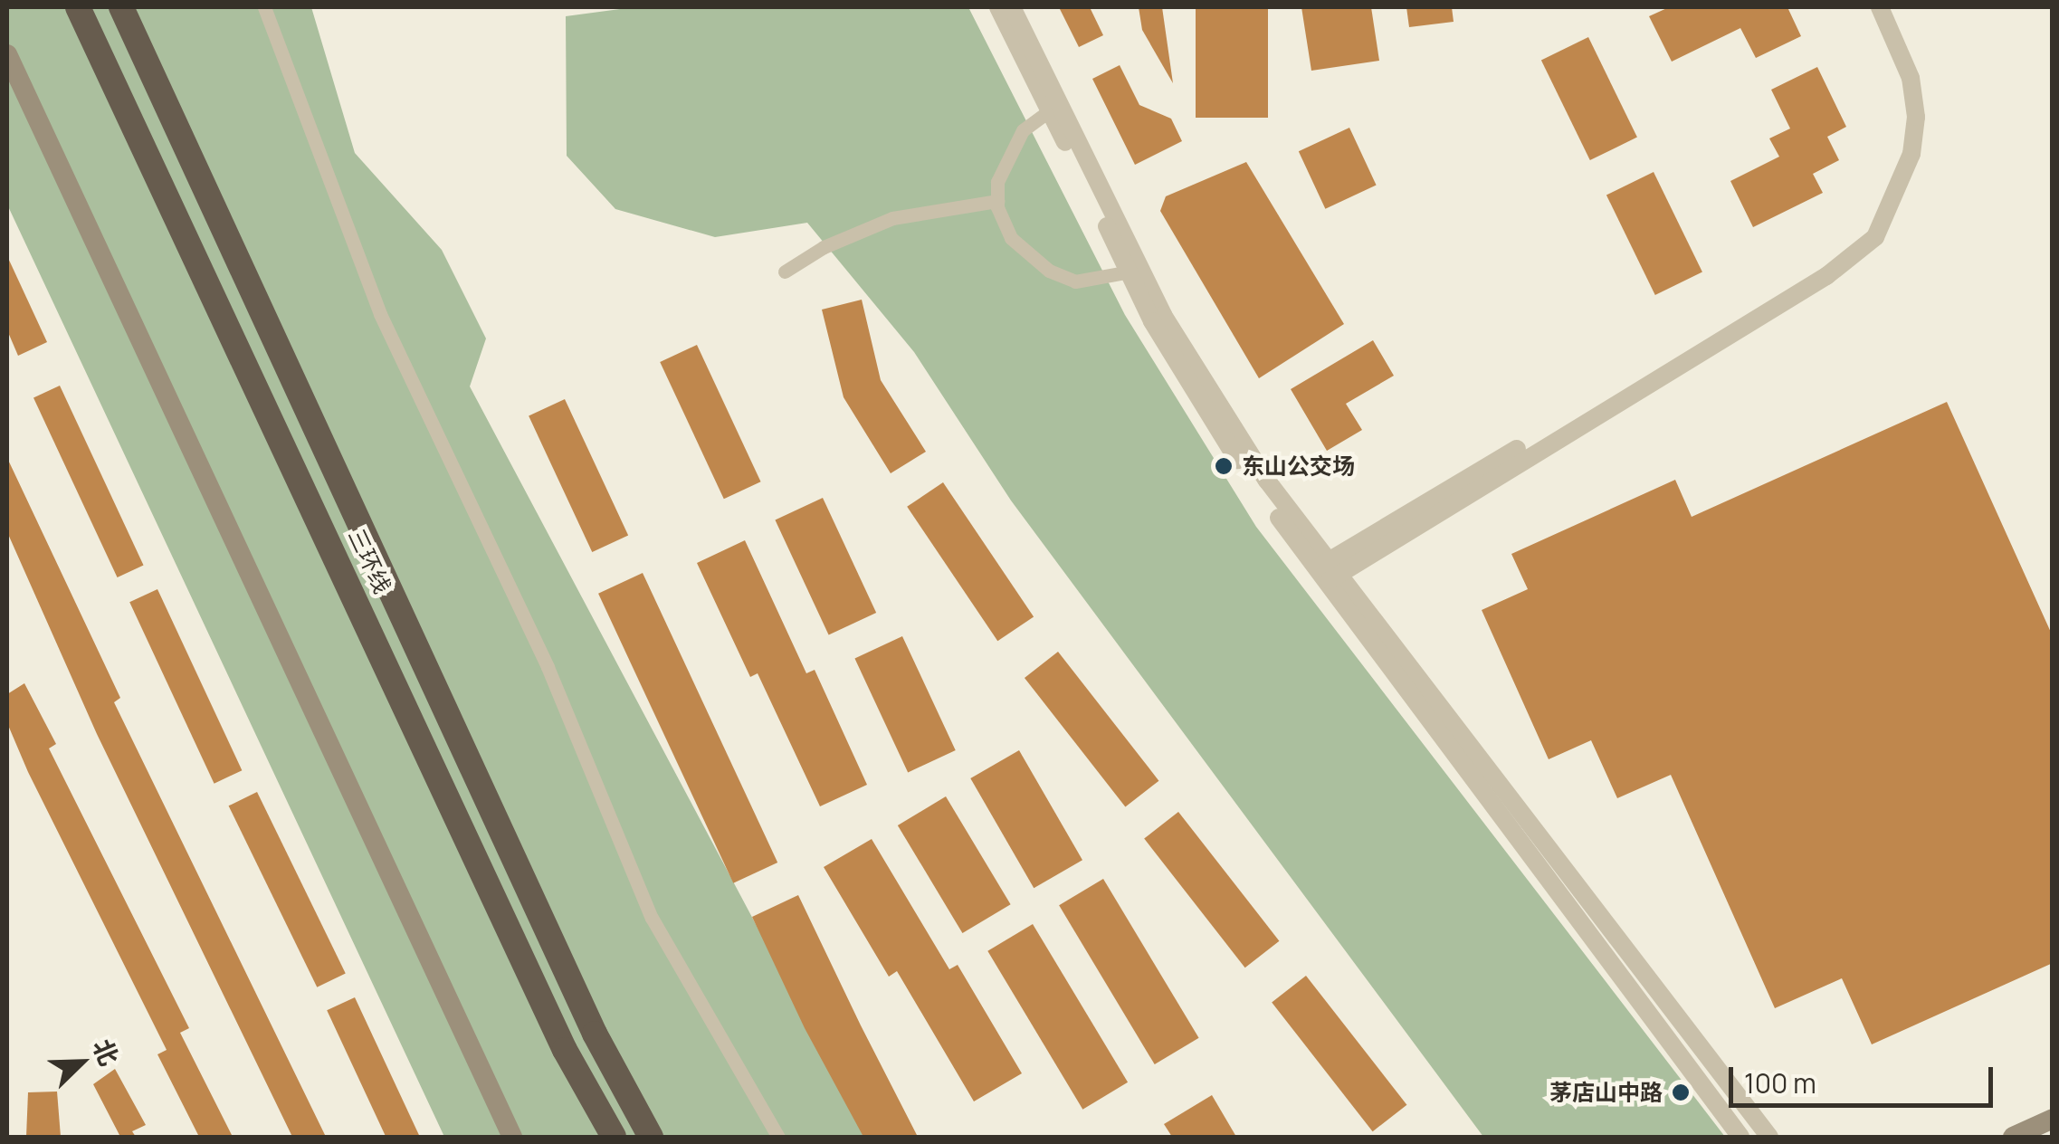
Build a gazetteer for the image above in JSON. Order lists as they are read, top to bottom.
{
  "streets": {
    "highway": ["三环线"]
  },
  "places": ["东山公交场", "茅店山中路"],
  "scale_bar": "100 m",
  "north": "top right"
}
